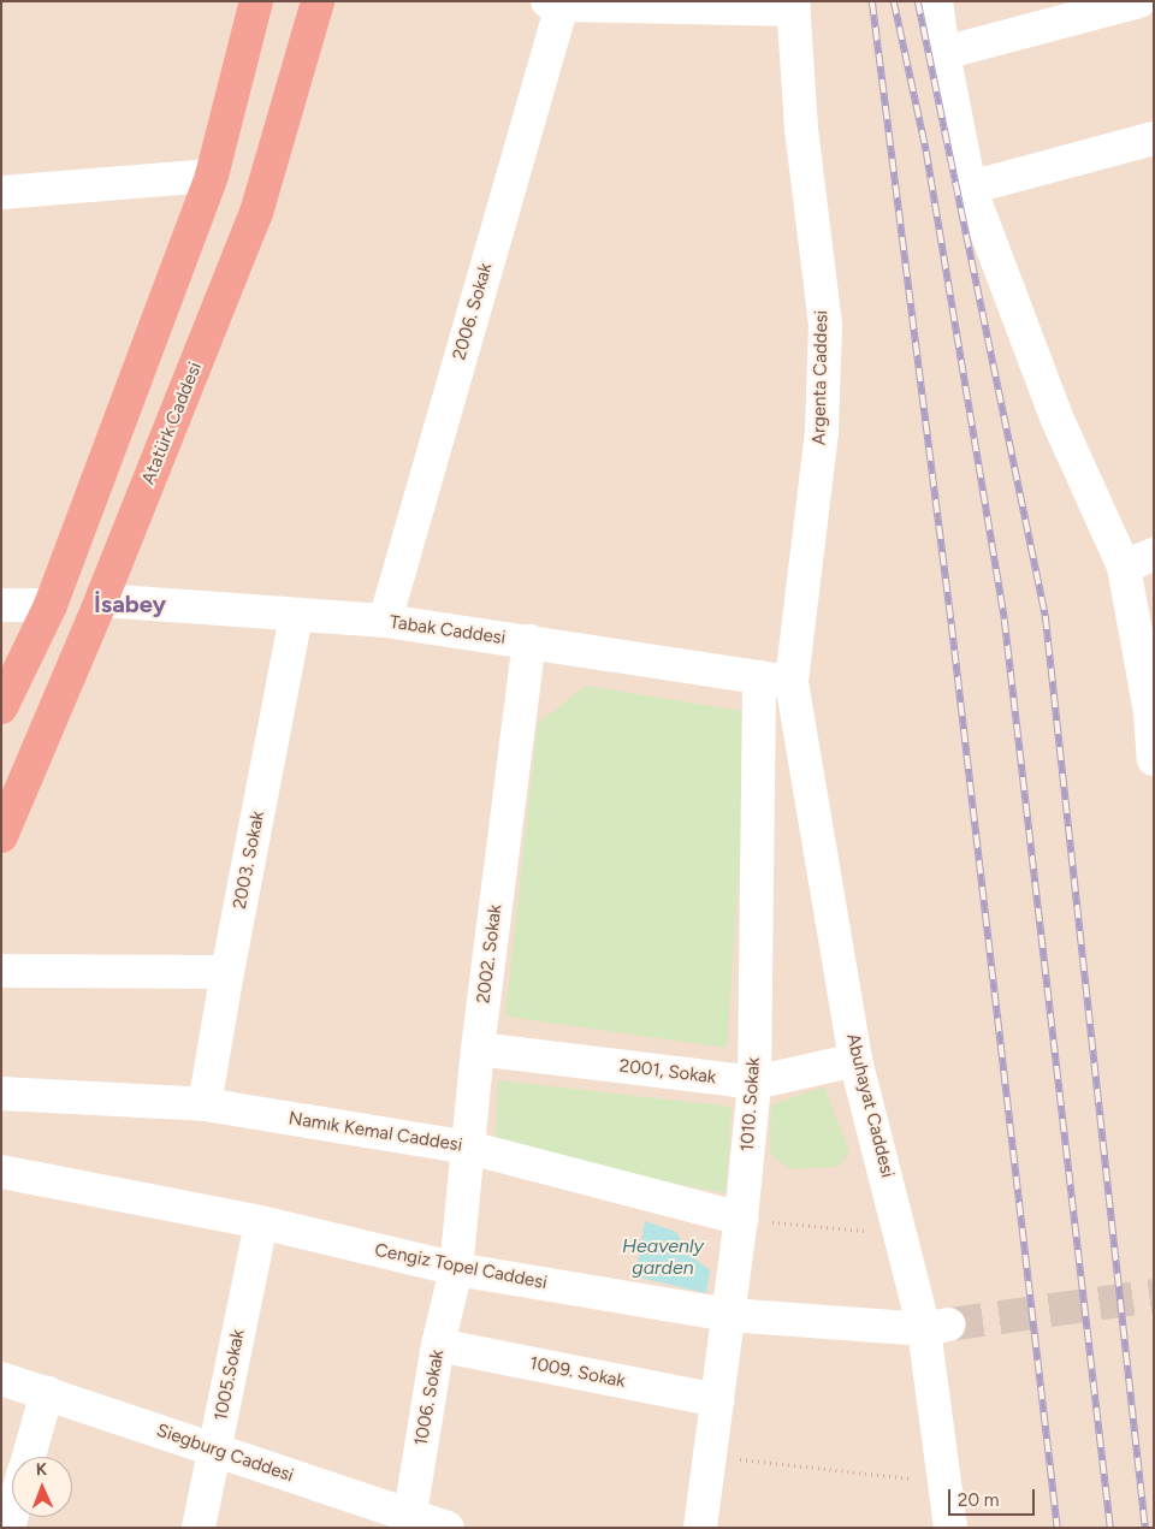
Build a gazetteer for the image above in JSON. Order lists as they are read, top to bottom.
{
  "streets": {
    "highway": ["Atatürk Caddesi"],
    "street": [
      "2006. Sokak",
      "Argenta Caddesi",
      "Tabak Caddesi",
      "2003. Sokak",
      "2002. Sokak",
      "2001, Sokak",
      "1010. Sokak",
      "Abuhayat Caddesi",
      "Namık Kemal Caddesi",
      "Cengiz Topel Caddesi",
      "1009. Sokak",
      "1005.Sokak",
      "1006. Sokak",
      "Siegburg Caddesi"
    ]
  },
  "crossings": [
    ["2006. Sokak", "Tabak Caddesi"],
    ["Argenta Caddesi", "Tabak Caddesi"],
    ["Argenta Caddesi", "Abuhayat Caddesi"],
    ["Atatürk Caddesi", "Tabak Caddesi"],
    ["Tabak Caddesi", "2003. Sokak"],
    ["Tabak Caddesi", "2002. Sokak"],
    ["Tabak Caddesi", "1010. Sokak"],
    ["Tabak Caddesi", "Abuhayat Caddesi"],
    ["2003. Sokak", "Namık Kemal Caddesi"],
    ["2002. Sokak", "2001, Sokak"],
    ["2002. Sokak", "Namık Kemal Caddesi"],
    ["2002. Sokak", "Cengiz Topel Caddesi"],
    ["2002. Sokak", "1006. Sokak"],
    ["2001, Sokak", "1010. Sokak"],
    ["2001, Sokak", "Abuhayat Caddesi"],
    ["1010. Sokak", "Namık Kemal Caddesi"],
    ["1010. Sokak", "Cengiz Topel Caddesi"],
    ["1010. Sokak", "1009. Sokak"],
    ["Abuhayat Caddesi", "Cengiz Topel Caddesi"],
    ["Cengiz Topel Caddesi", "1005.Sokak"],
    ["Cengiz Topel Caddesi", "1006. Sokak"],
    ["1009. Sokak", "1006. Sokak"],
    ["1005.Sokak", "Siegburg Caddesi"],
    ["1006. Sokak", "Siegburg Caddesi"]
  ],
  "districts": ["İsabey"],
  "water": ["Heavenly garden"],
  "scale_bar": "20 m",
  "north": "top"
}
